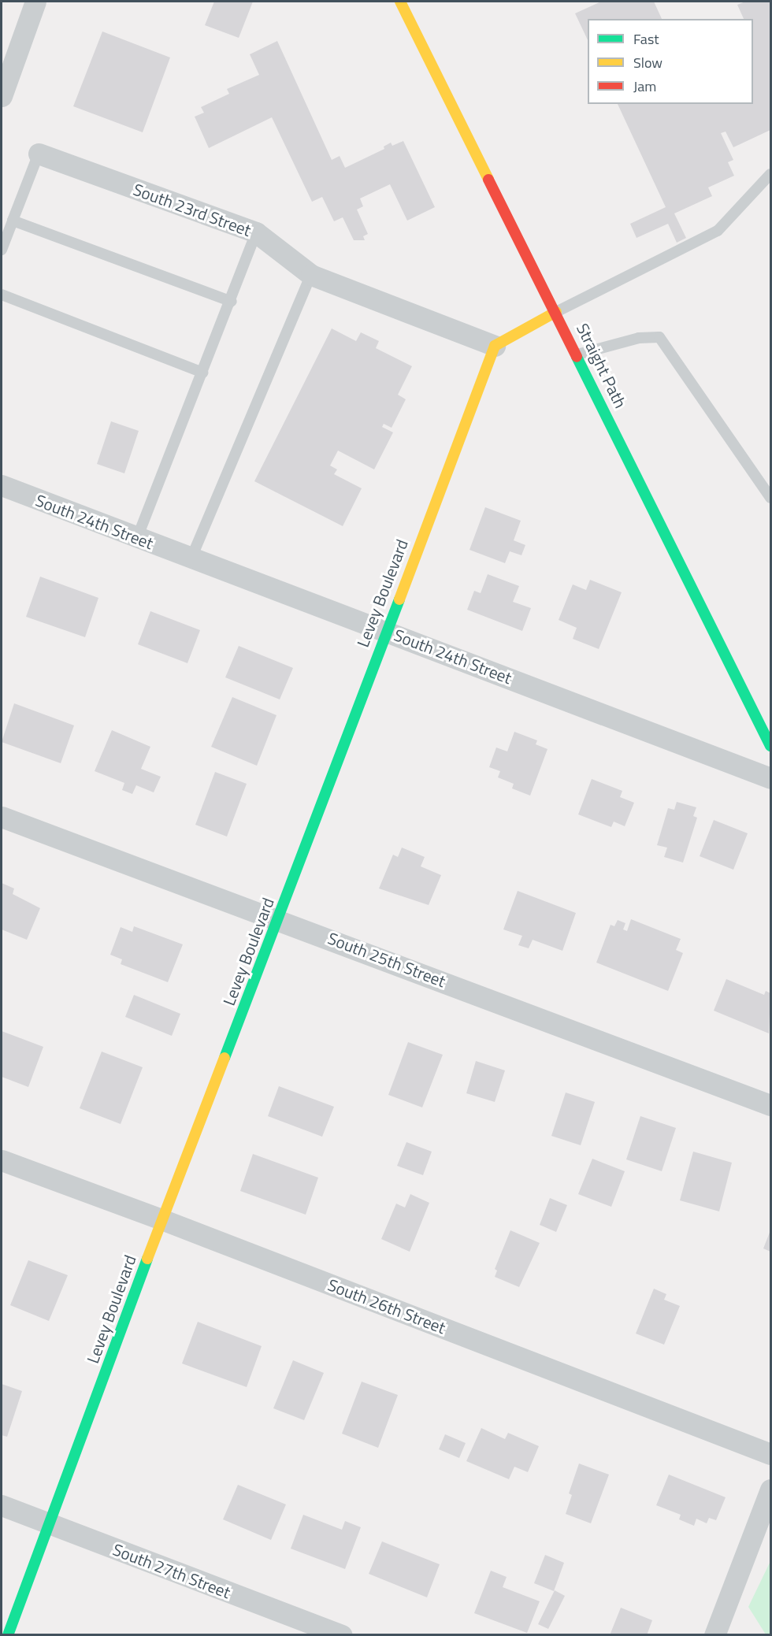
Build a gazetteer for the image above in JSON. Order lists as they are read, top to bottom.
{
  "streets": {
    "street": [
      "South 23rd Street",
      "Straight Path",
      "South 24th Street",
      "Levey Boulevard",
      "South 25th Street",
      "South 26th Street",
      "South 27th Street"
    ]
  },
  "crossings": [
    ["South 23rd Street", "Levey Boulevard"],
    ["South 24th Street", "Levey Boulevard"],
    ["Levey Boulevard", "South 25th Street"],
    ["Levey Boulevard", "South 26th Street"],
    ["Levey Boulevard", "South 27th Street"]
  ],
  "legend": ["Fast", "Slow", "Jam"]
}
